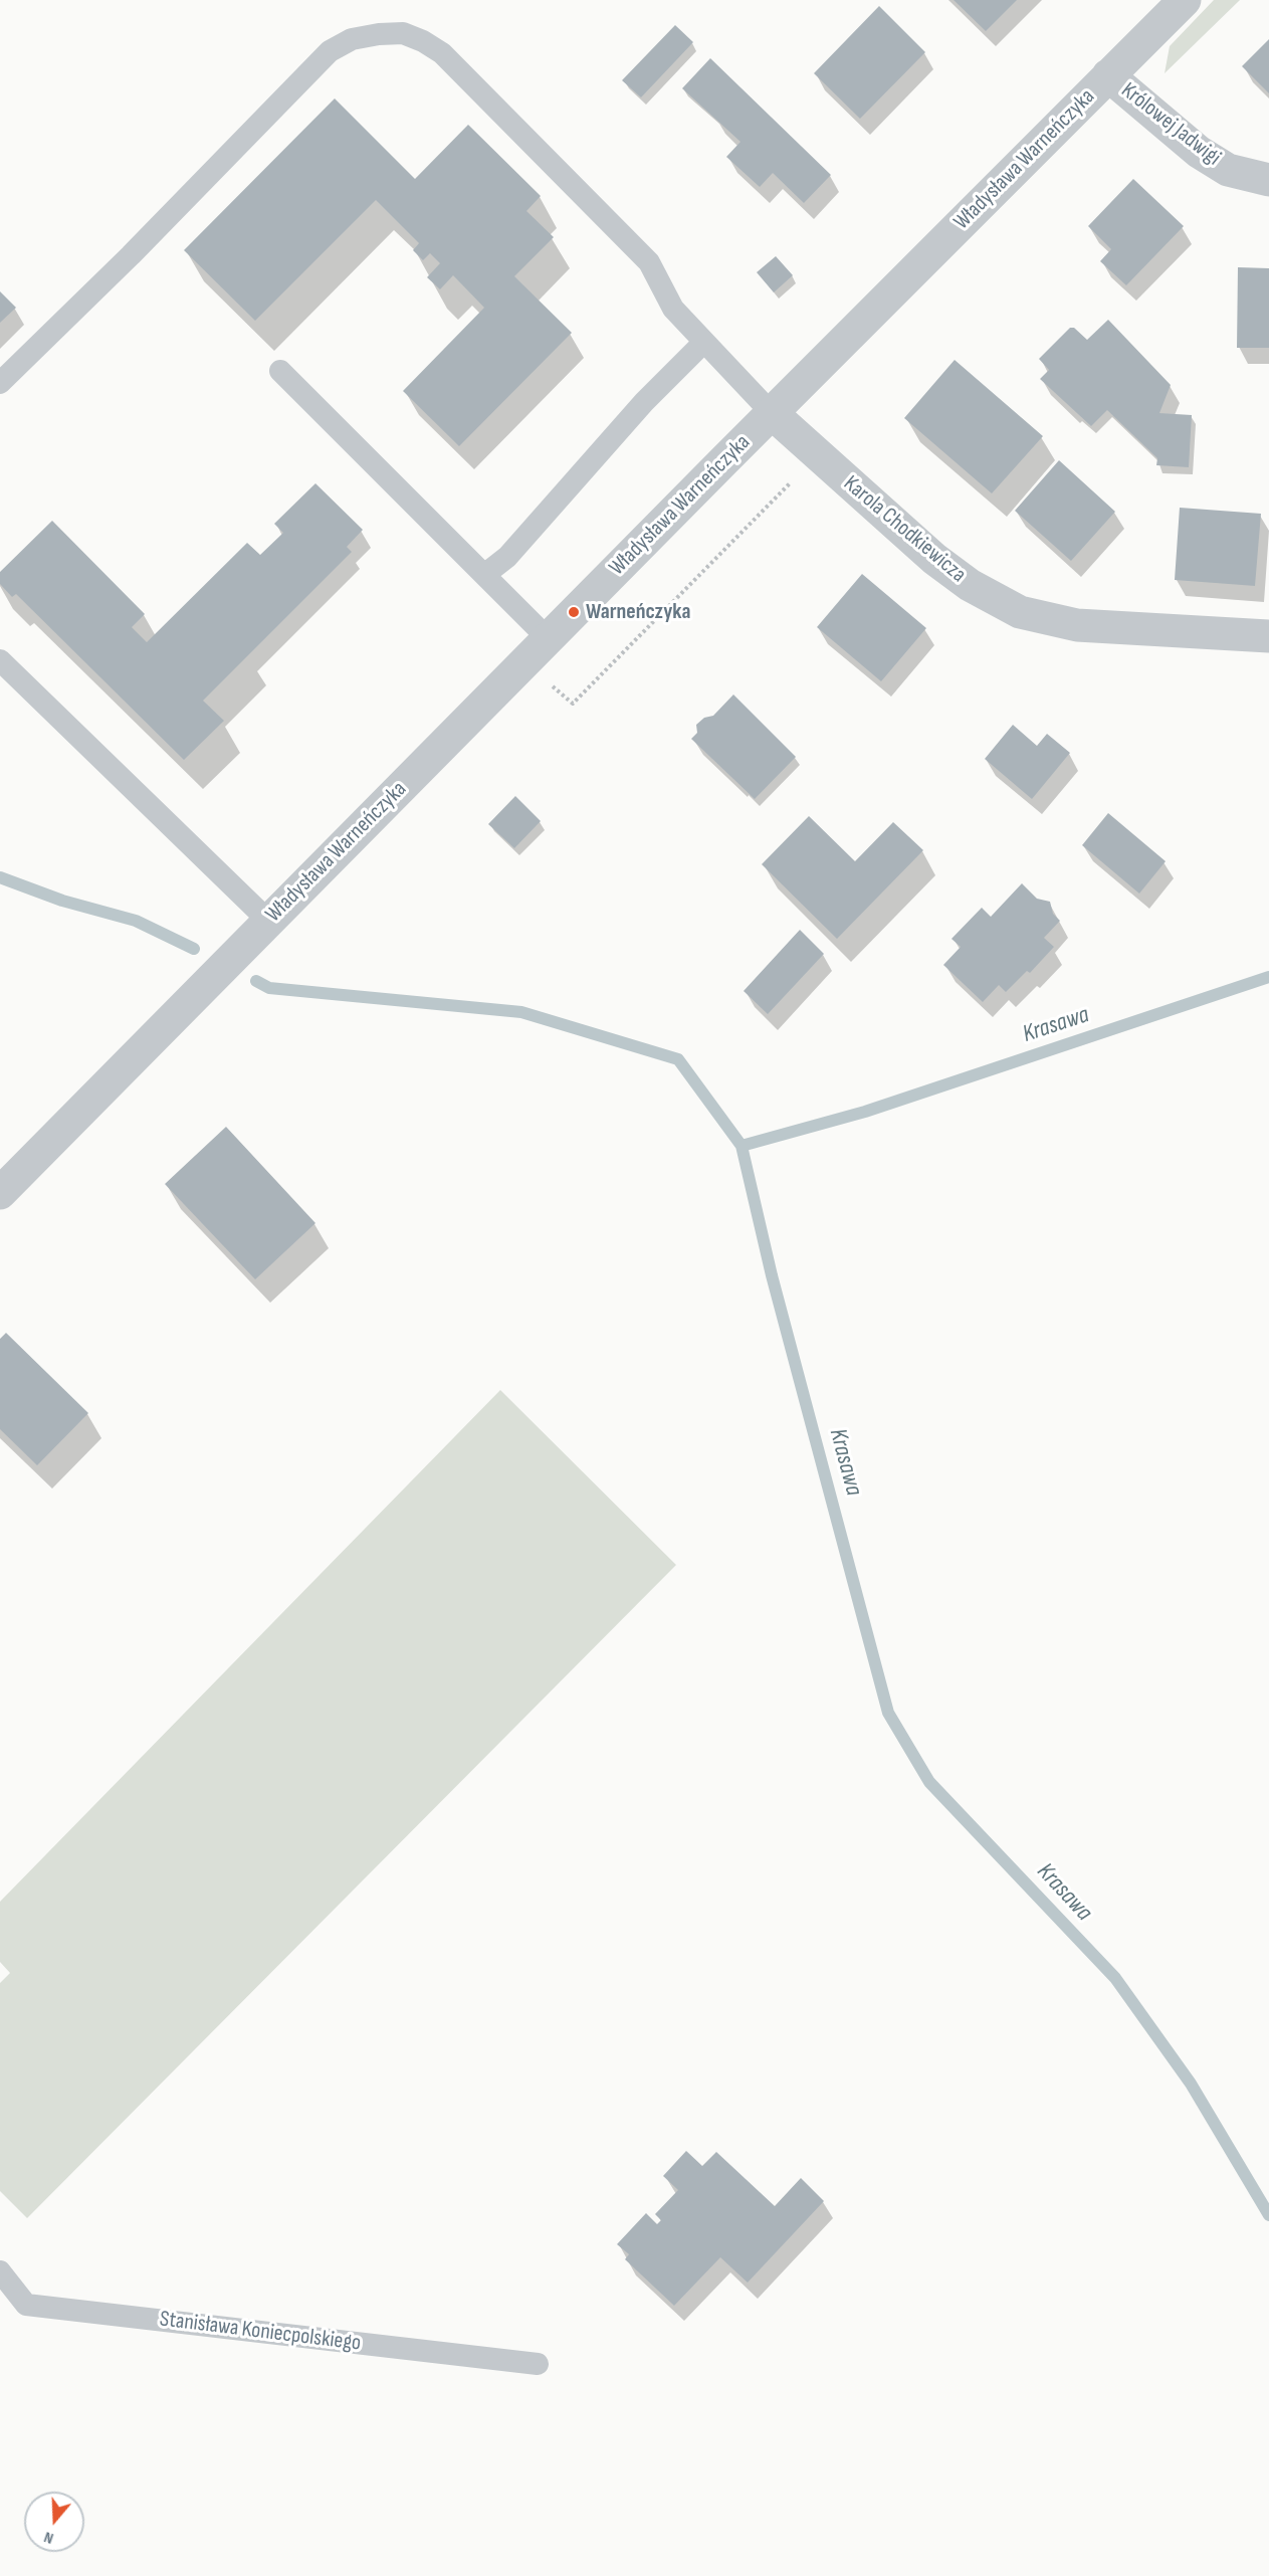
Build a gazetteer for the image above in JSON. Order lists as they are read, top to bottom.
{
  "streets": {
    "street": ["Królowej Jadwigi", "Władysława Warneńczyka", "Karola Chodkiewicza"],
    "lane": ["Stanisława Koniecpolskiego"]
  },
  "crossings": [
    ["Królowej Jadwigi", "Władysława Warneńczyka"],
    ["Władysława Warneńczyka", "Karola Chodkiewicza"]
  ],
  "water": ["Krasawa"],
  "places": ["Warneńczyka"],
  "north": "bottom"
}
